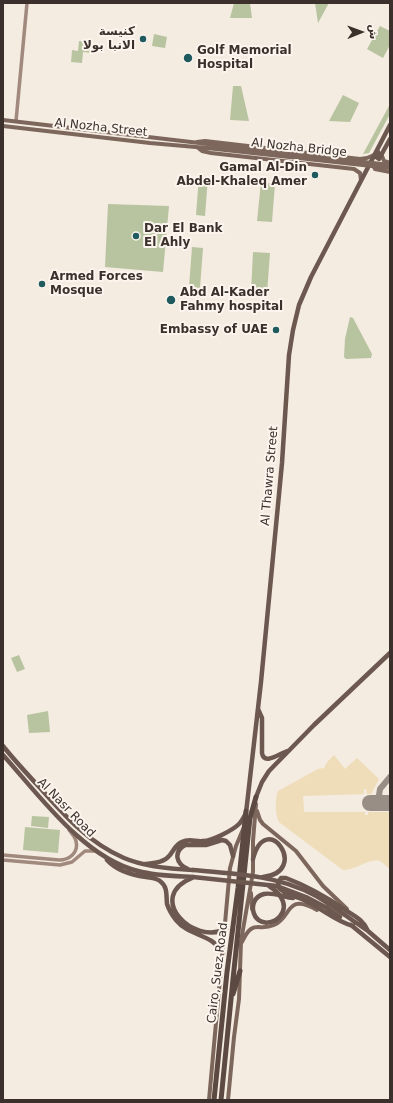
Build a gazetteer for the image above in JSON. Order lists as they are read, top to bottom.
{
  "streets": {
    "highway": ["Al Thawra Street", "Al Nasr Road", "Cairo, Suez Road"],
    "main road": ["Al Nozha Street", "Al Nozha Bridge"]
  },
  "crossings": [
    ["Al Nozha Street", "Al Nozha Bridge"],
    ["Al Nozha Street", "Al Thawra Street"],
    ["Al Thawra Street", "Cairo, Suez Road"]
  ],
  "places": [
    "كنيسة الانبا بولا",
    "Golf Memorial Hospital",
    "Gamal Al-Din Abdel-Khaleq Amer",
    "Dar El Bank El Ahly",
    "Armed Forces Mosque",
    "Abd Al-Kader Fahmy hospital",
    "Embassy of UAE"
  ],
  "north": "right"
}
